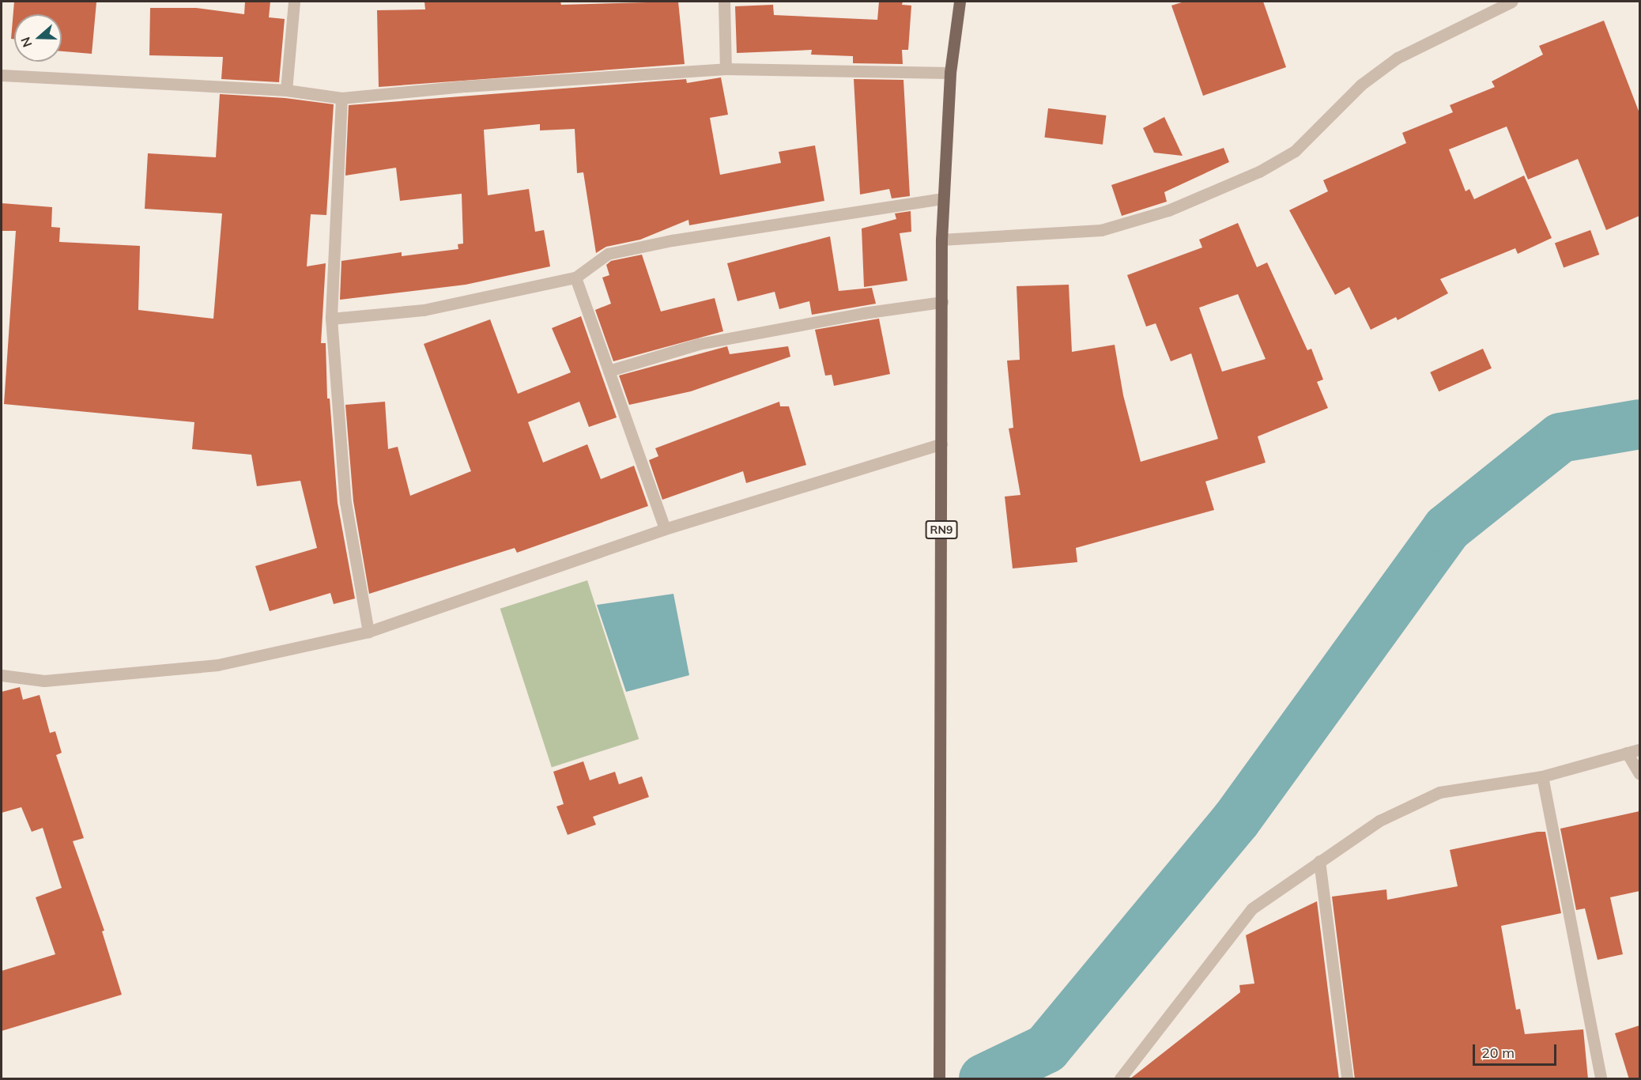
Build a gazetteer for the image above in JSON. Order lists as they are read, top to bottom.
{
  "streets": {
    "main road": ["RN9"]
  },
  "scale_bar": "20 m",
  "north": "left"
}
